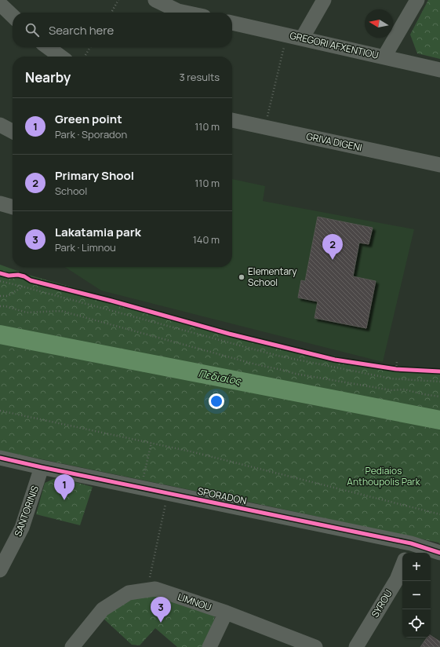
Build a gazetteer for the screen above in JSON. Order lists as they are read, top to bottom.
{
  "streets": {
    "street": [
      "GREGORI AFXENTIOU",
      "GRIVA DIGENI",
      "SPORADON",
      "SANTORINIS",
      "LIMNOU",
      "SYROU"
    ]
  },
  "crossings": [
    ["SPORADON", "SANTORINIS"]
  ],
  "water": ["Πεδιαίος"],
  "parks": ["Pediaios Anthoupolis Park"],
  "places": ["Elementary School"],
  "north": "left",
  "page": {
    "search": "Search here",
    "heading": ["Nearby", "3 results"],
    "list": [
      {
        "mark": "1",
        "name": "Green point",
        "note": "Park · Sporadon",
        "value": "110 m"
      },
      {
        "mark": "2",
        "name": "Primary Shool",
        "note": "School",
        "value": "110 m"
      },
      {
        "mark": "3",
        "name": "Lakatamia park",
        "note": "Park · Limnou",
        "value": "140 m"
      }
    ],
    "pins": ["2", "1", "3"],
    "map_buttons": ["+", "−"]
  }
}
